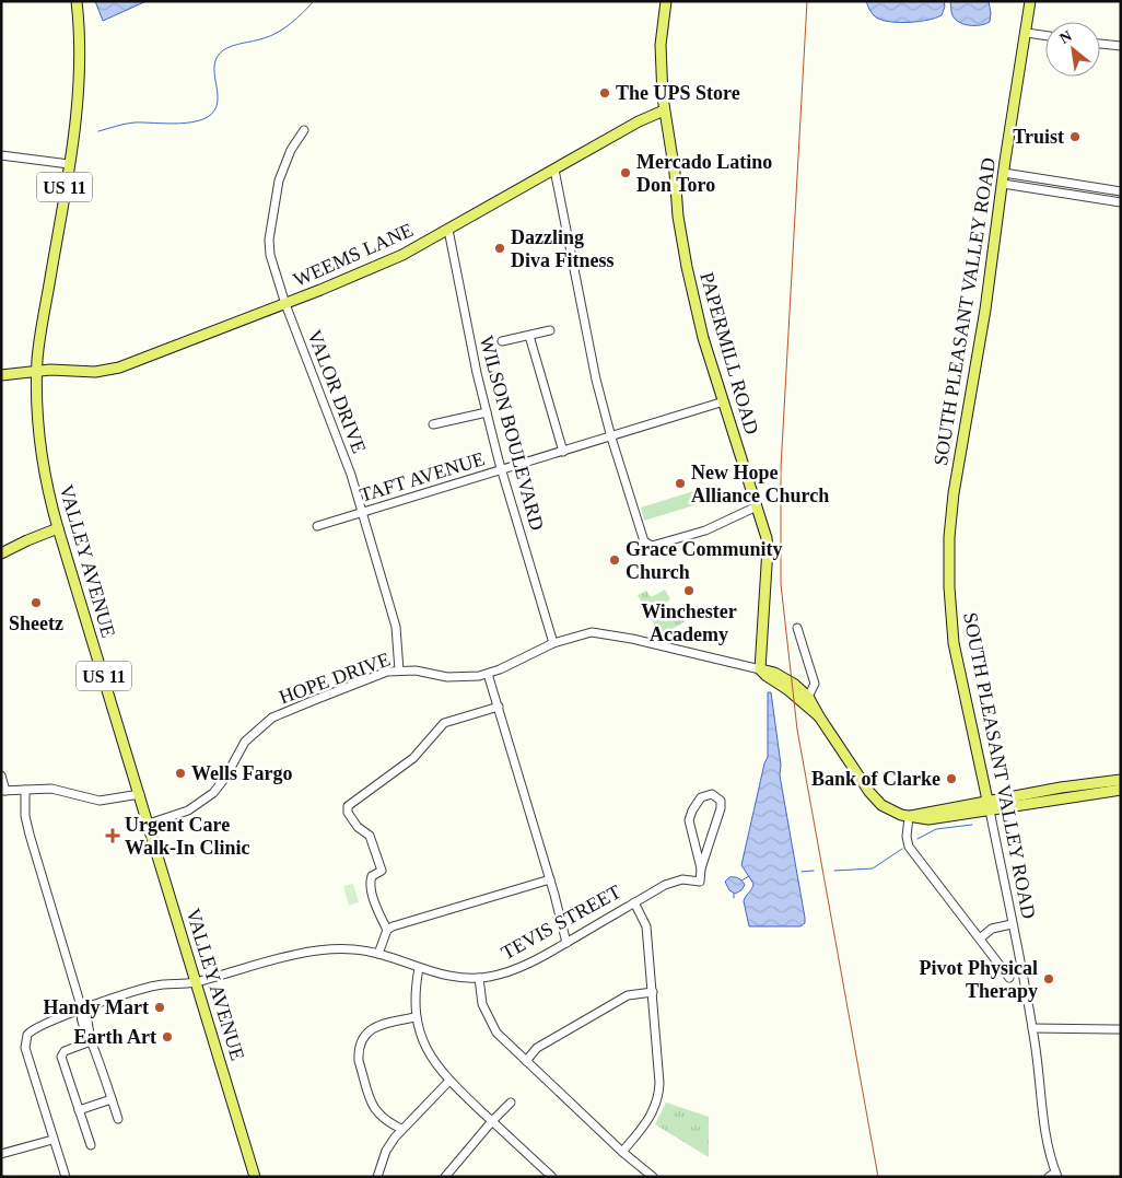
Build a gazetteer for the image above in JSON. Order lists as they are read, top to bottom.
{
  "streets": {
    "main road": [
      "US 11",
      "WEEMS LANE",
      "SOUTH PLEASANT VALLEY ROAD",
      "PAPERMILL ROAD",
      "VALLEY AVENUE"
    ],
    "street": [
      "VALOR DRIVE",
      "WILSON BOULEVARD",
      "TAFT AVENUE",
      "HOPE DRIVE",
      "TEVIS STREET"
    ]
  },
  "crossings": [
    ["WEEMS LANE", "PAPERMILL ROAD"],
    ["WEEMS LANE", "VALOR DRIVE"],
    ["WEEMS LANE", "WILSON BOULEVARD"],
    ["WEEMS LANE", "VALLEY AVENUE"],
    ["PAPERMILL ROAD", "TAFT AVENUE"],
    ["PAPERMILL ROAD", "HOPE DRIVE"],
    ["VALOR DRIVE", "TAFT AVENUE"],
    ["VALOR DRIVE", "HOPE DRIVE"],
    ["WILSON BOULEVARD", "TAFT AVENUE"],
    ["WILSON BOULEVARD", "HOPE DRIVE"],
    ["VALLEY AVENUE", "HOPE DRIVE"],
    ["VALLEY AVENUE", "TEVIS STREET"]
  ],
  "places": {
    "other": [
      "The UPS Store",
      "Truist",
      "Mercado Latino Don Toro",
      "Dazzling Diva Fitness",
      "New Hope Alliance Church",
      "Grace Community Church",
      "Winchester Academy",
      "Sheetz",
      "Wells Fargo",
      "Bank of Clarke",
      "Pivot Physical Therapy",
      "Handy Mart",
      "Earth Art"
    ],
    "health": ["Urgent Care Walk-In Clinic"]
  },
  "north": "top left"
}
